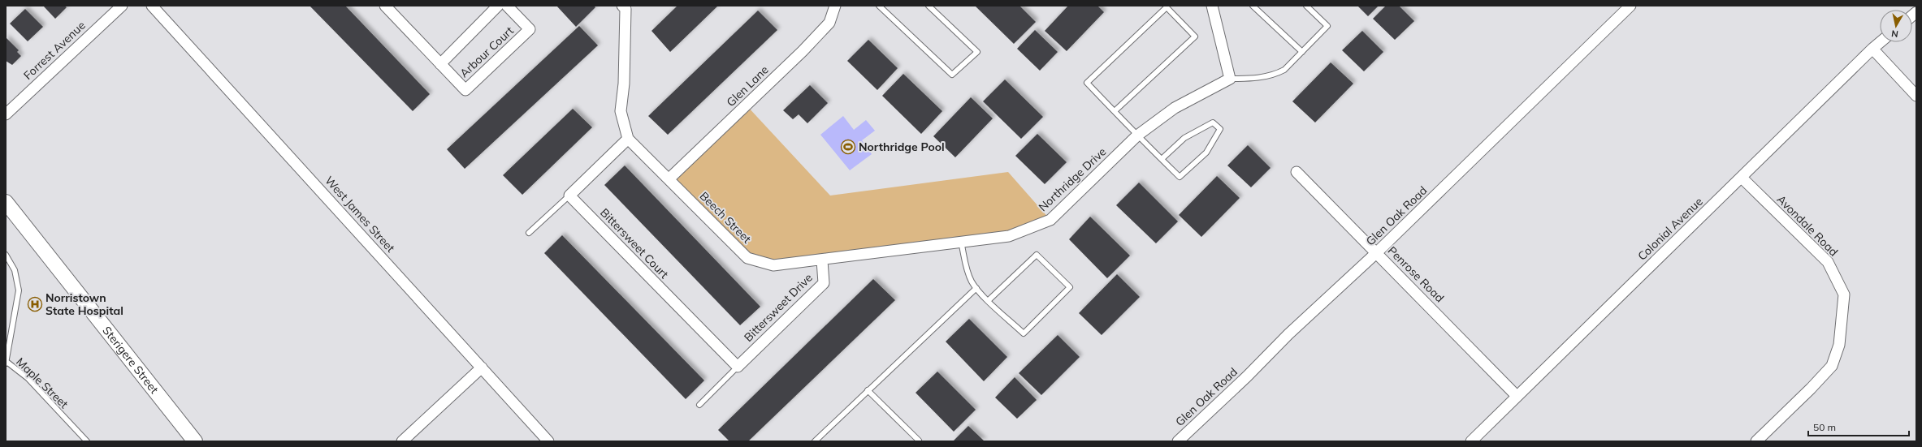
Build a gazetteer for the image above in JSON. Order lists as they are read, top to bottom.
{
  "streets": {
    "street": [
      "Forrest Avenue",
      "Arbour Court",
      "Glen Lane",
      "Northridge Drive",
      "West James Street",
      "Glen Oak Road",
      "Beech Street",
      "Avondale Road",
      "Colonial Avenue",
      "Bittersweet Court",
      "Penrose Road",
      "Bittersweet Drive",
      "Sterigere Street"
    ],
    "lane": ["Maple Street"]
  },
  "crossings": [
    ["Glen Lane", "Beech Street"],
    ["Northridge Drive", "Beech Street"],
    ["Glen Oak Road", "Penrose Road"],
    ["Beech Street", "Bittersweet Drive"],
    ["Avondale Road", "Colonial Avenue"],
    ["Colonial Avenue", "Penrose Road"],
    ["Bittersweet Court", "Bittersweet Drive"]
  ],
  "places": {
    "sports": ["Northridge Pool"],
    "hospital": ["Norristown State Hospital"]
  },
  "scale_bar": "50 m",
  "north": "bottom"
}
